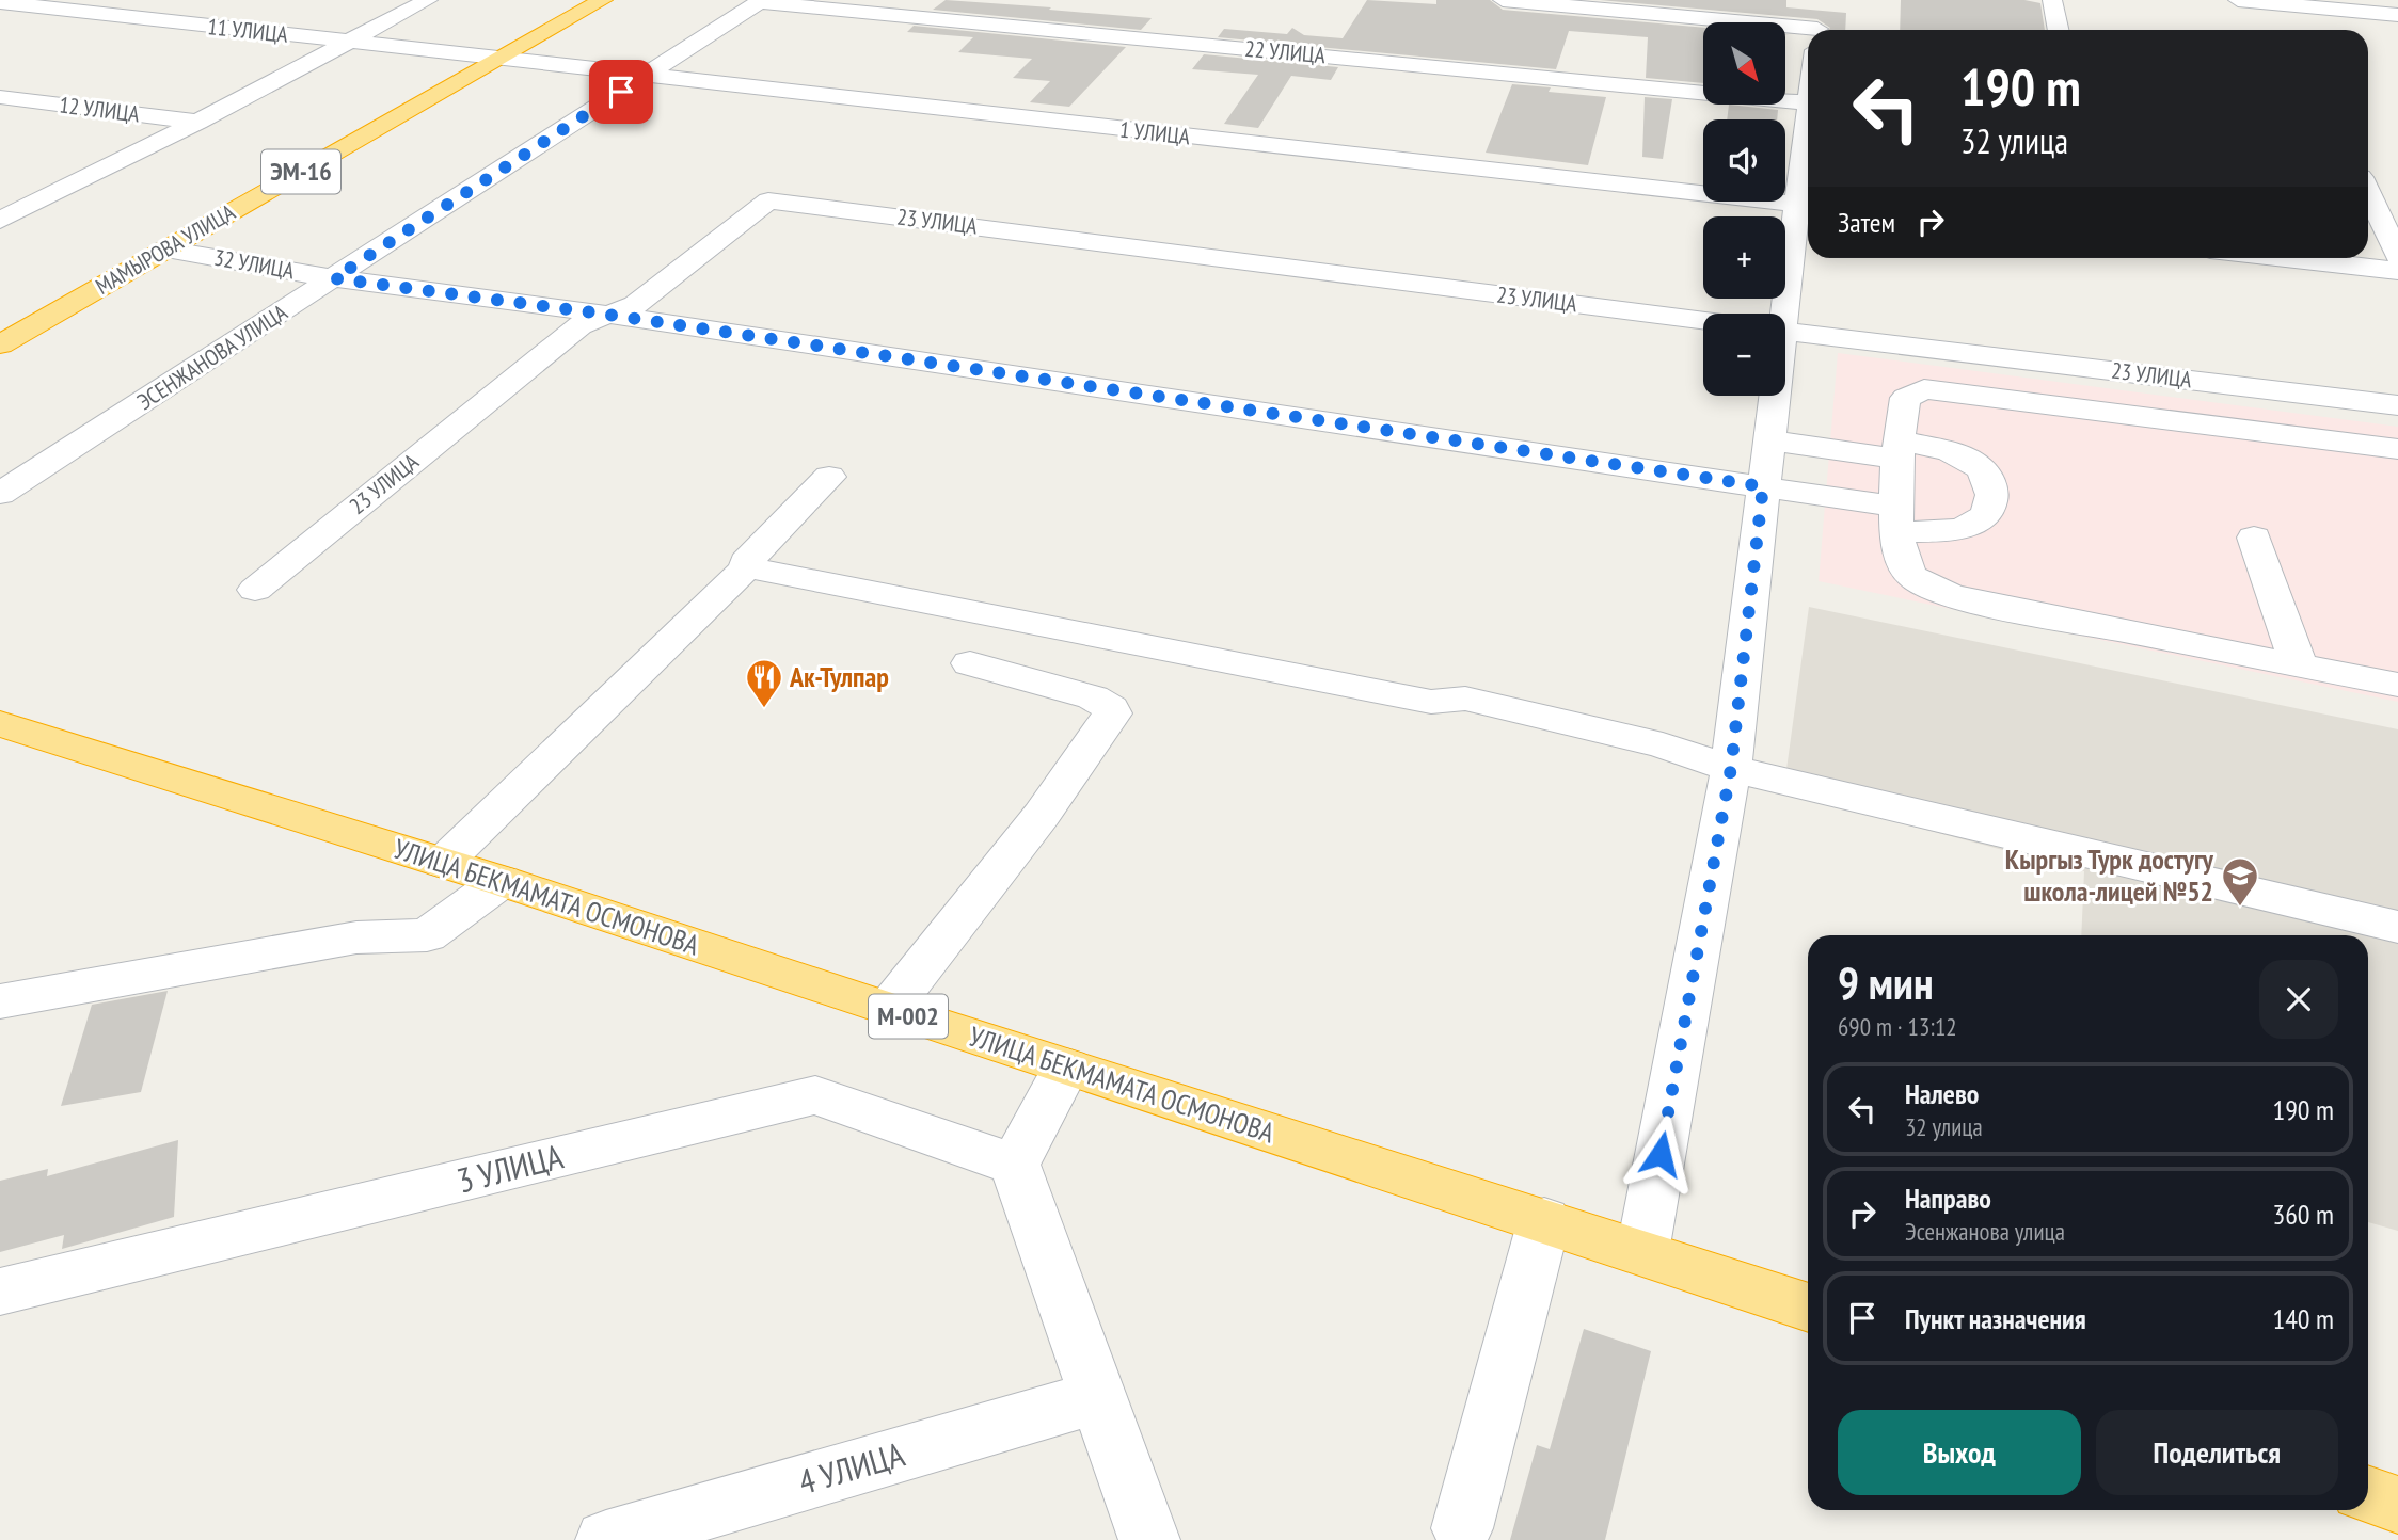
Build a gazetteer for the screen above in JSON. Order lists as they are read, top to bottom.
{
  "streets": {
    "highway": [
      "ЭМ-16",
      "МАМЫРОВА УЛИЦА",
      "УЛИЦА БЕКМАМАТА ОСМОНОВА",
      "M-002"
    ],
    "street": [
      "11 УЛИЦА",
      "22 УЛИЦА",
      "12 УЛИЦА",
      "1 УЛИЦА",
      "23 УЛИЦА",
      "32 УЛИЦА",
      "ЭСЕНЖАНОВА УЛИЦА",
      "3 УЛИЦА",
      "4 УЛИЦА"
    ]
  },
  "crossings": [
    ["11 УЛИЦА", "1 УЛИЦА"],
    ["11 УЛИЦА", "МАМЫРОВА УЛИЦА"],
    ["22 УЛИЦА", "ЭСЕНЖАНОВА УЛИЦА"],
    ["1 УЛИЦА", "МАМЫРОВА УЛИЦА"],
    ["1 УЛИЦА", "ЭСЕНЖАНОВА УЛИЦА"],
    ["23 УЛИЦА", "32 УЛИЦА"],
    ["МАМЫРОВА УЛИЦА", "32 УЛИЦА"],
    ["32 УЛИЦА", "ЭСЕНЖАНОВА УЛИЦА"]
  ],
  "places": {
    "restaurant": ["Ак-Тулпар"],
    "school or university": ["Кыргыз Турк достугу школа-лицей №52"]
  },
  "north": "bottom right",
  "page": {
    "map_buttons": ["+", "−"],
    "turn": ["190 m", "32 улица"],
    "then": "Затем",
    "heading": ["9 мин", "690 m · 13:12"],
    "list": [
      {
        "name": "Налево",
        "note": "32 улица",
        "value": "190 m"
      },
      {
        "name": "Направо",
        "note": "Эсенжанова улица",
        "value": "360 m"
      },
      {
        "name": "Пункт назначения",
        "value": "140 m"
      }
    ],
    "buttons": ["Выход", "Поделиться"]
  }
}
